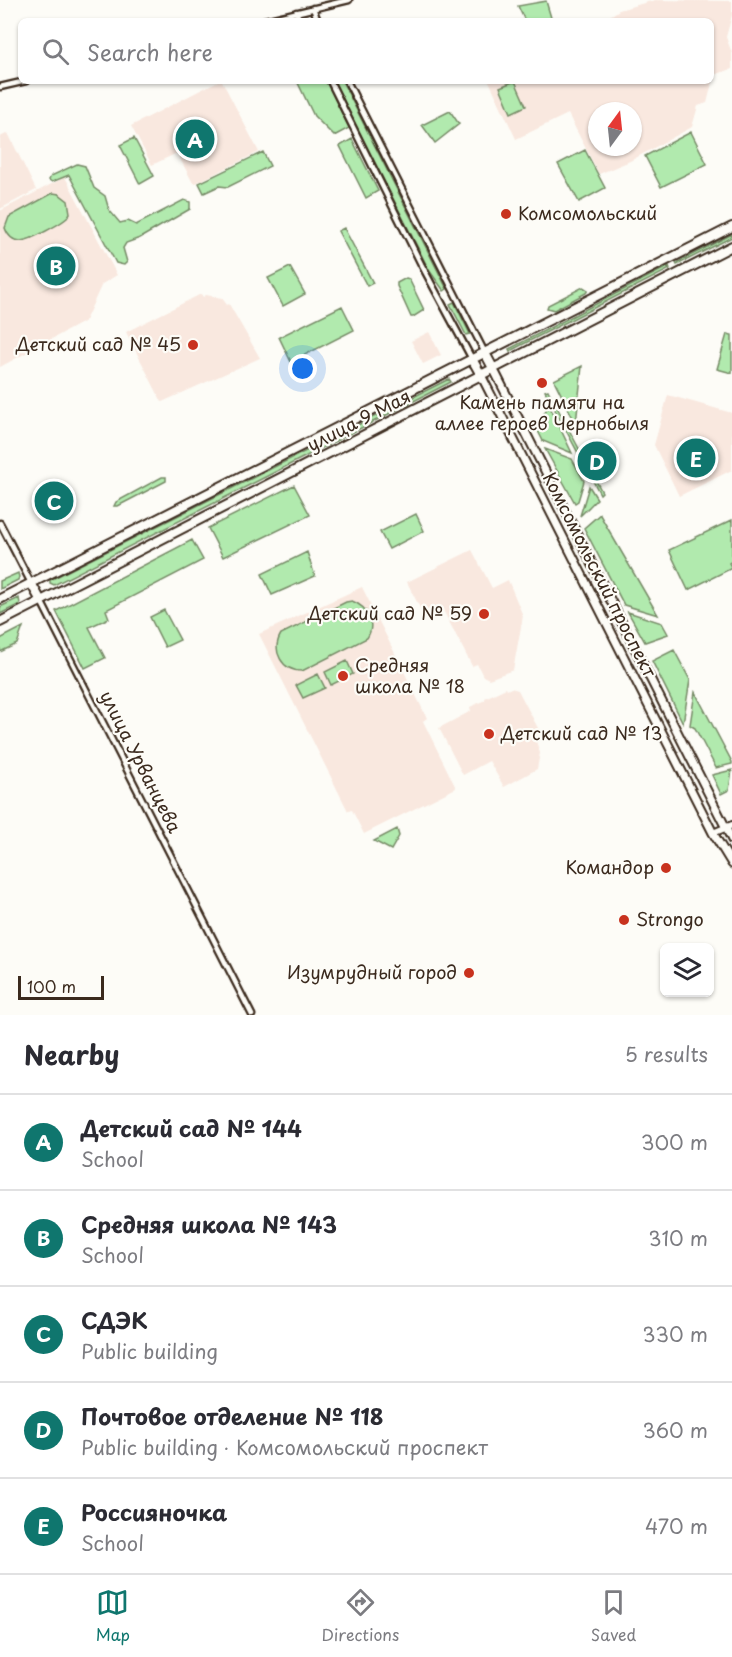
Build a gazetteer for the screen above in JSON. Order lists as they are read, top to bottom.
{
  "streets": {
    "main road": ["улица 9 Мая", "Комсомольский проспект", "улица Урванцева"]
  },
  "crossings": [
    ["улица 9 Мая", "Комсомольский проспект"],
    ["улица 9 Мая", "улица Урванцева"]
  ],
  "places": [
    "Комсомольский",
    "Детский сад № 45",
    "Камень памяти на аллее героев Чернобыля",
    "Детский сад № 59",
    "Средняя школа № 18",
    "Детский сад № 13",
    "Командор",
    "Strongo",
    "Изумрудный город"
  ],
  "scale_bar": "100 m",
  "north": "top",
  "page": {
    "search": "Search here",
    "pins": [
      "A",
      "B",
      "E",
      "D",
      "C"
    ],
    "scale": "100 m",
    "heading": ["Nearby", "5 results"],
    "list": [
      {
        "mark": "A",
        "name": "Детский сад № 144",
        "note": "School",
        "value": "300 m"
      },
      {
        "mark": "B",
        "name": "Средняя школа № 143",
        "note": "School",
        "value": "310 m"
      },
      {
        "mark": "C",
        "name": "СДЭК",
        "note": "Public building",
        "value": "330 m"
      },
      {
        "mark": "D",
        "name": "Почтовое отделение № 118",
        "note": "Public building · Комсомольский проспект",
        "value": "360 m"
      },
      {
        "mark": "E",
        "name": "Россияночка",
        "note": "School",
        "value": "470 m"
      }
    ],
    "nav": ["Map", "Directions", "Saved"]
  }
}
